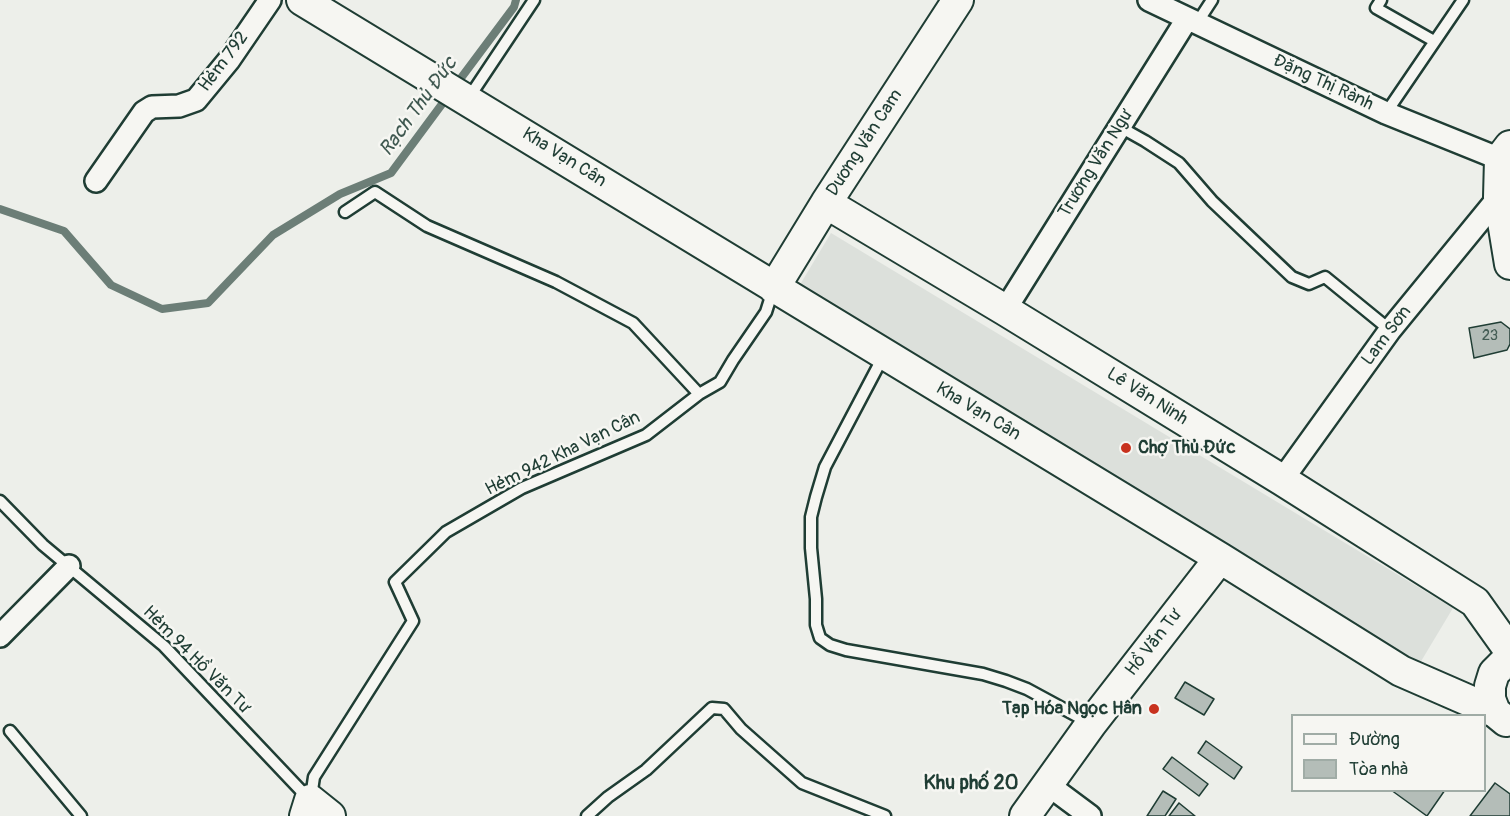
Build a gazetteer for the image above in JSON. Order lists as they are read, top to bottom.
{
  "streets": {
    "main road": [
      "Dương Văn Cam",
      "Kha Vạn Cân",
      "Lê Văn Ninh",
      "Hồ Văn Tư"
    ],
    "street": [
      "Hẻm 792",
      "Đặng Thị Rành",
      "Trương Văn Ngư",
      "Lam Sơn"
    ],
    "lane": ["Hẻm 942 Kha Vạn Cân", "Hẻm 94 Hồ Văn Tư"]
  },
  "crossings": [
    ["Đặng Thị Rành", "Trương Văn Ngư"],
    ["Dương Văn Cam", "Kha Vạn Cân"],
    ["Dương Văn Cam", "Lê Văn Ninh"],
    ["Dương Văn Cam", "Hẻm 942 Kha Vạn Cân"],
    ["Kha Vạn Cân", "Hẻm 942 Kha Vạn Cân"],
    ["Kha Vạn Cân", "Hồ Văn Tư"],
    ["Trương Văn Ngư", "Lê Văn Ninh"],
    ["Lam Sơn", "Lê Văn Ninh"],
    ["Hẻm 942 Kha Vạn Cân", "Hẻm 94 Hồ Văn Tư"]
  ],
  "districts": ["Khu phố 20"],
  "water": ["Rạch Thủ Đức"],
  "places": ["Chợ Thủ Đức", "Tạp Hóa Ngọc Hân"],
  "house_numbers": ["23"],
  "legend": ["Đường", "Tòa nhà"]
}
